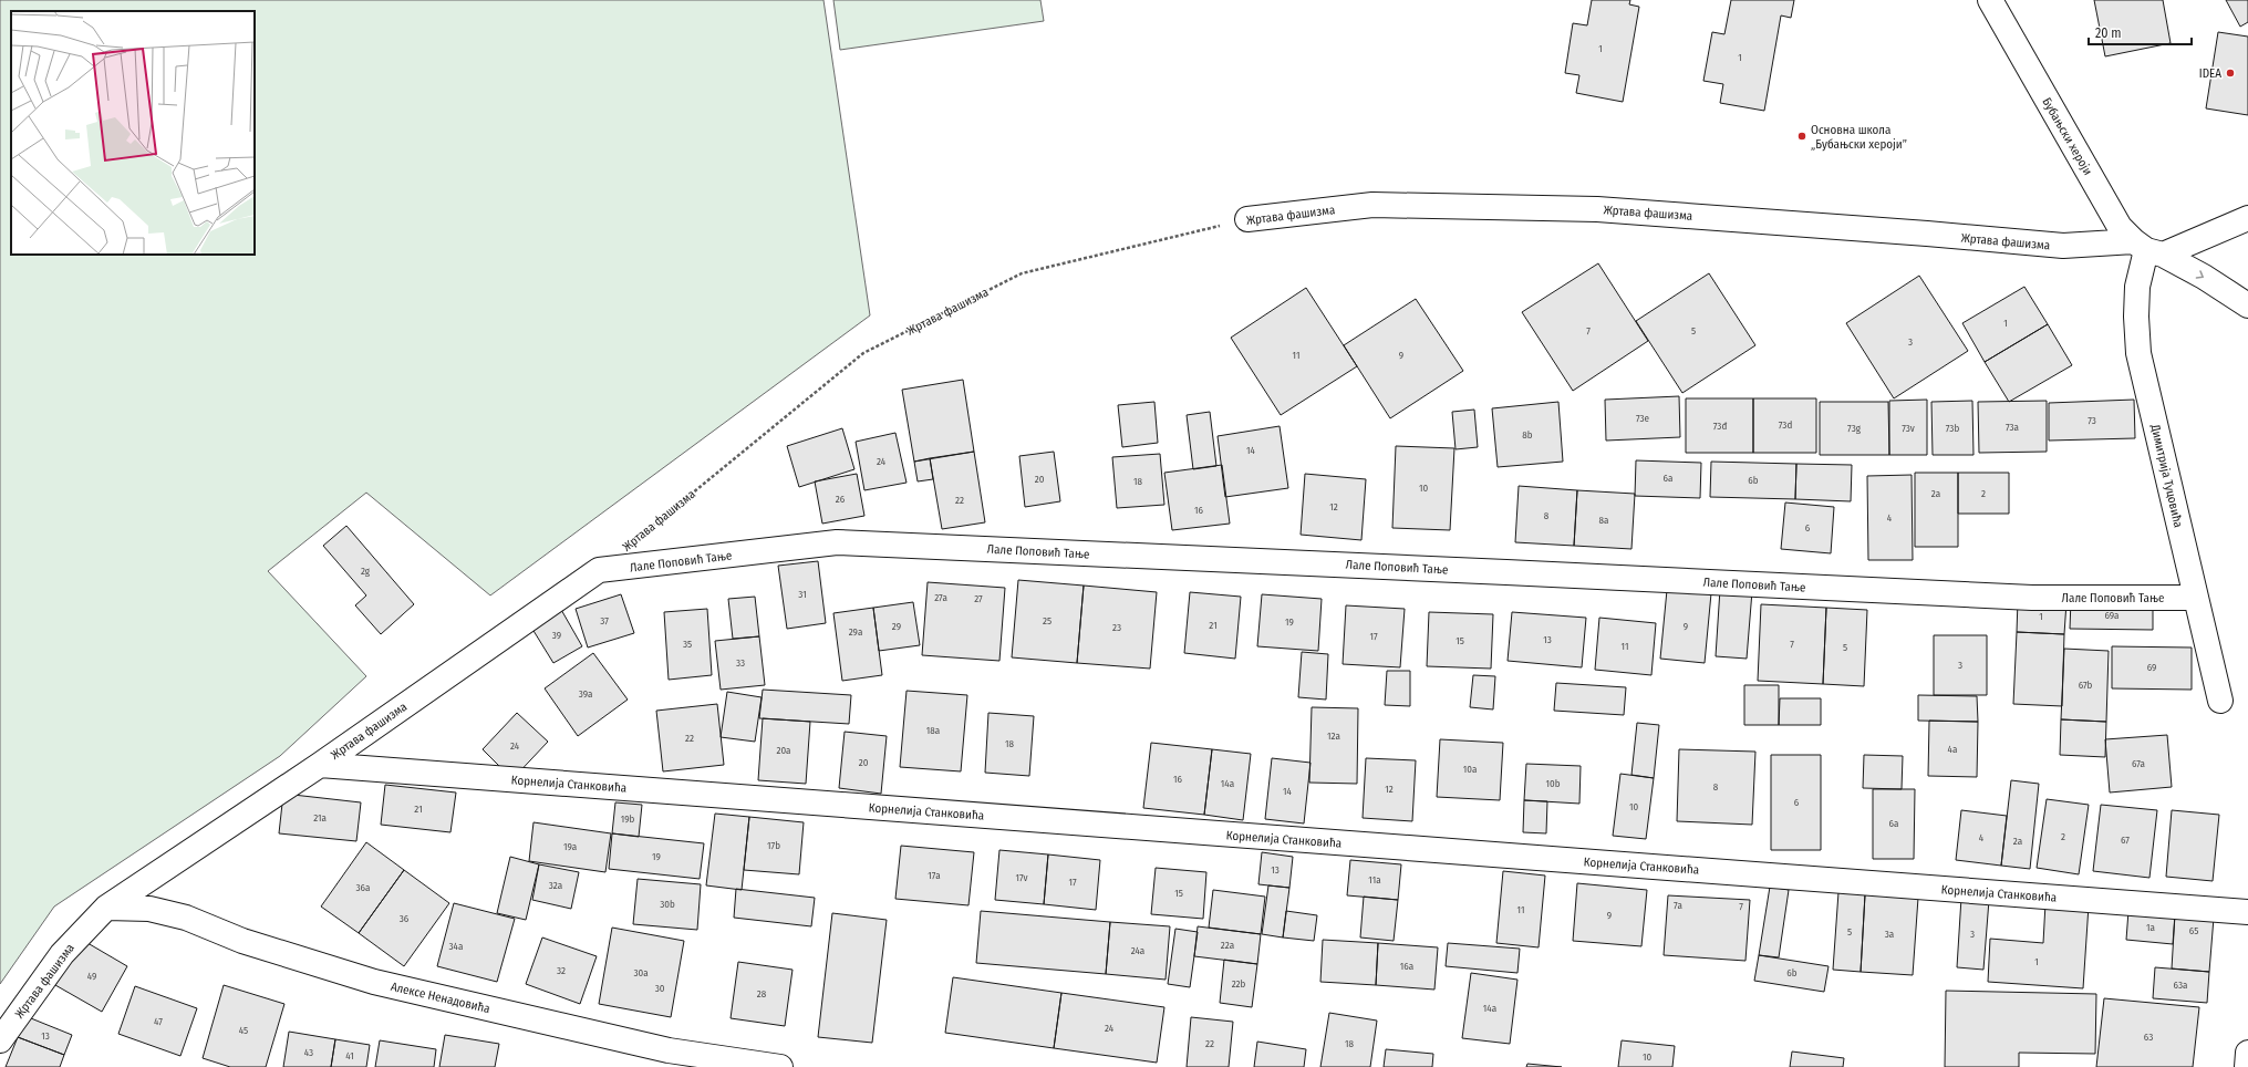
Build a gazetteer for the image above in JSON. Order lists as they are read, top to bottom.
{
  "streets": {
    "street": [
      "Бубањски хероји",
      "Жртава фашизма",
      "Димитрија Туцовића",
      "Лале Поповић Тање",
      "Корнелија Станковића",
      "Алексе Ненадовића"
    ]
  },
  "crossings": [
    ["Бубањски хероји", "Жртава фашизма"],
    ["Бубањски хероји", "Димитрија Туцовића"],
    ["Жртава фашизма", "Димитрија Туцовића"],
    ["Жртава фашизма", "Лале Поповић Тање"],
    ["Жртава фашизма", "Корнелија Станковића"],
    ["Жртава фашизма", "Алексе Ненадовића"],
    ["Димитрија Туцовића", "Лале Поповић Тање"]
  ],
  "places": ["IDEA", "Основна школа „Бубањски хероји”"],
  "house_numbers": [
    "1",
    "1",
    "1",
    "7",
    "5",
    "3",
    "11",
    "9",
    "73e",
    "73",
    "73d",
    "73đ",
    "73a",
    "73g",
    "73v",
    "73b",
    "8b",
    "14",
    "24",
    "6a",
    "20",
    "6b",
    "18",
    "10",
    "2a",
    "2",
    "26",
    "22",
    "12",
    "16",
    "8",
    "4",
    "8a",
    "6",
    "2g",
    "31",
    "27a",
    "27",
    "69a",
    "1",
    "37",
    "25",
    "19",
    "21",
    "29",
    "9",
    "23",
    "29a",
    "39",
    "17",
    "13",
    "15",
    "35",
    "7",
    "11",
    "5",
    "33",
    "3",
    "69",
    "67b",
    "39a",
    "18a",
    "12a",
    "22",
    "18",
    "24",
    "4a",
    "20a",
    "20",
    "67a",
    "10a",
    "16",
    "14a",
    "10b",
    "8",
    "12",
    "14",
    "6",
    "10",
    "21",
    "21a",
    "19b",
    "6a",
    "2",
    "4",
    "67",
    "2a",
    "17b",
    "19a",
    "19",
    "13",
    "17a",
    "17v",
    "11a",
    "17",
    "32a",
    "36a",
    "15",
    "30b",
    "7a",
    "7",
    "11",
    "9",
    "36",
    "1a",
    "65",
    "5",
    "3a",
    "3",
    "22a",
    "34a",
    "24a",
    "1",
    "16a",
    "32",
    "30a",
    "6b",
    "49",
    "22b",
    "63a",
    "30",
    "28",
    "14a",
    "47",
    "24",
    "45",
    "13",
    "63",
    "22",
    "18",
    "43",
    "41",
    "10"
  ],
  "scale_bar": "20 m"
}
